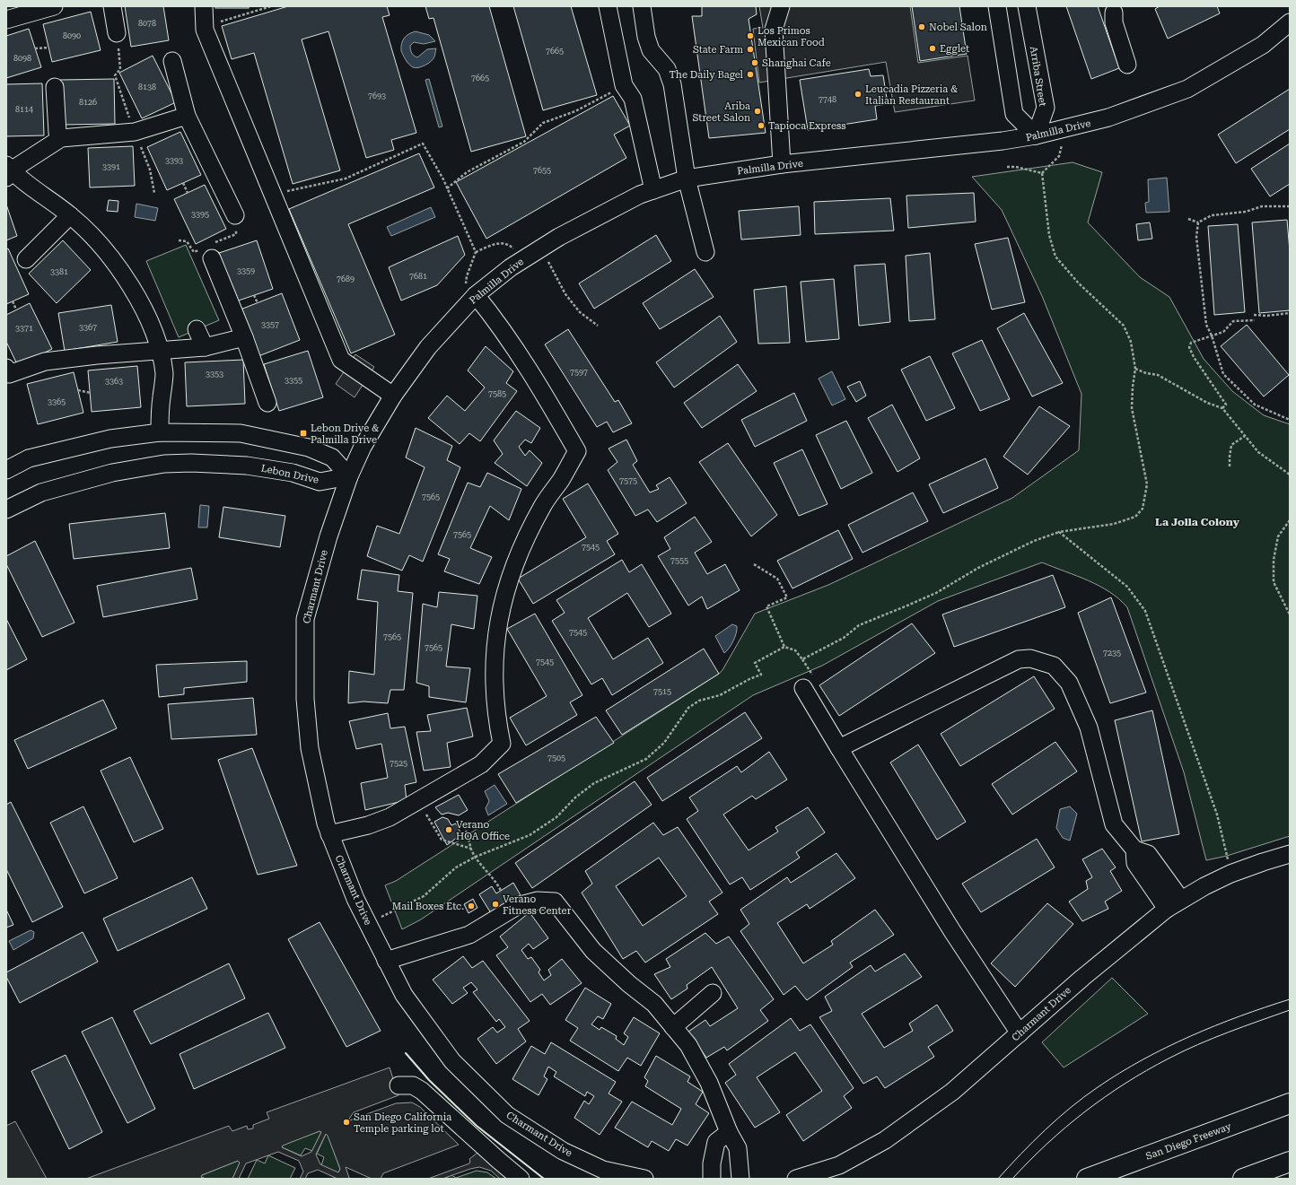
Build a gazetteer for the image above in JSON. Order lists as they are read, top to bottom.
{
  "streets": {
    "highway": ["San Diego Freeway"],
    "street": [
      "Arriba Street",
      "Palmilla Drive",
      "Lebon Drive",
      "Charmant Drive"
    ]
  },
  "crossings": [
    ["Arriba Street", "Palmilla Drive"],
    ["Palmilla Drive", "Lebon Drive"],
    ["Palmilla Drive", "Charmant Drive"],
    ["Lebon Drive", "Charmant Drive"]
  ],
  "districts": ["La Jolla Colony"],
  "places": {
    "other": [
      "Nobel Salon",
      "Los Primos Mexican Food",
      "Egglet",
      "State Farm",
      "Shanghai Cafe",
      "The Daily Bagel",
      "Leucadia Pizzeria & Italian Restaurant",
      "Ariba Street Salon",
      "Tapioca Express",
      "Verano HOA Office",
      "Verano Fitness Center",
      "Mail Boxes Etc.",
      "San Diego California Temple parking lot"
    ],
    "transit": ["Lebon Drive & Palmilla Drive"]
  },
  "house_numbers": [
    "8078",
    "8090",
    "7665",
    "8098",
    "7665",
    "8138",
    "7693",
    "7748",
    "8126",
    "8114",
    "3393",
    "3391",
    "7655",
    "3395",
    "3359",
    "3381",
    "7681",
    "7689",
    "3357",
    "3367",
    "3371",
    "7597",
    "3353",
    "3355",
    "3363",
    "7585",
    "3365",
    "7575",
    "7565",
    "7565",
    "7545",
    "7555",
    "7545",
    "7565",
    "7565",
    "7235",
    "7545",
    "7515",
    "7505",
    "7525"
  ]
}
